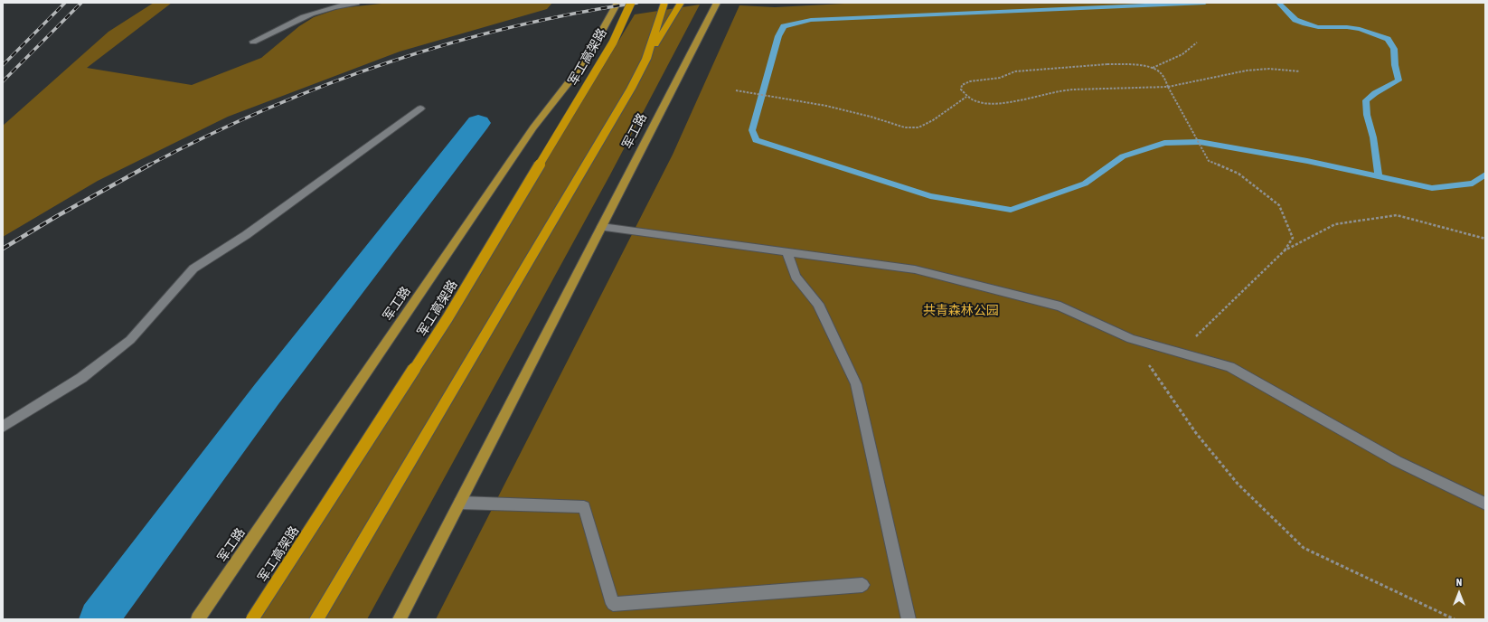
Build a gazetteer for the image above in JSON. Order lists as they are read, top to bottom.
{
  "streets": {
    "highway": ["军工高架路"],
    "main road": ["军工路"]
  },
  "parks": ["共青森林公园"],
  "north": "top"
}
